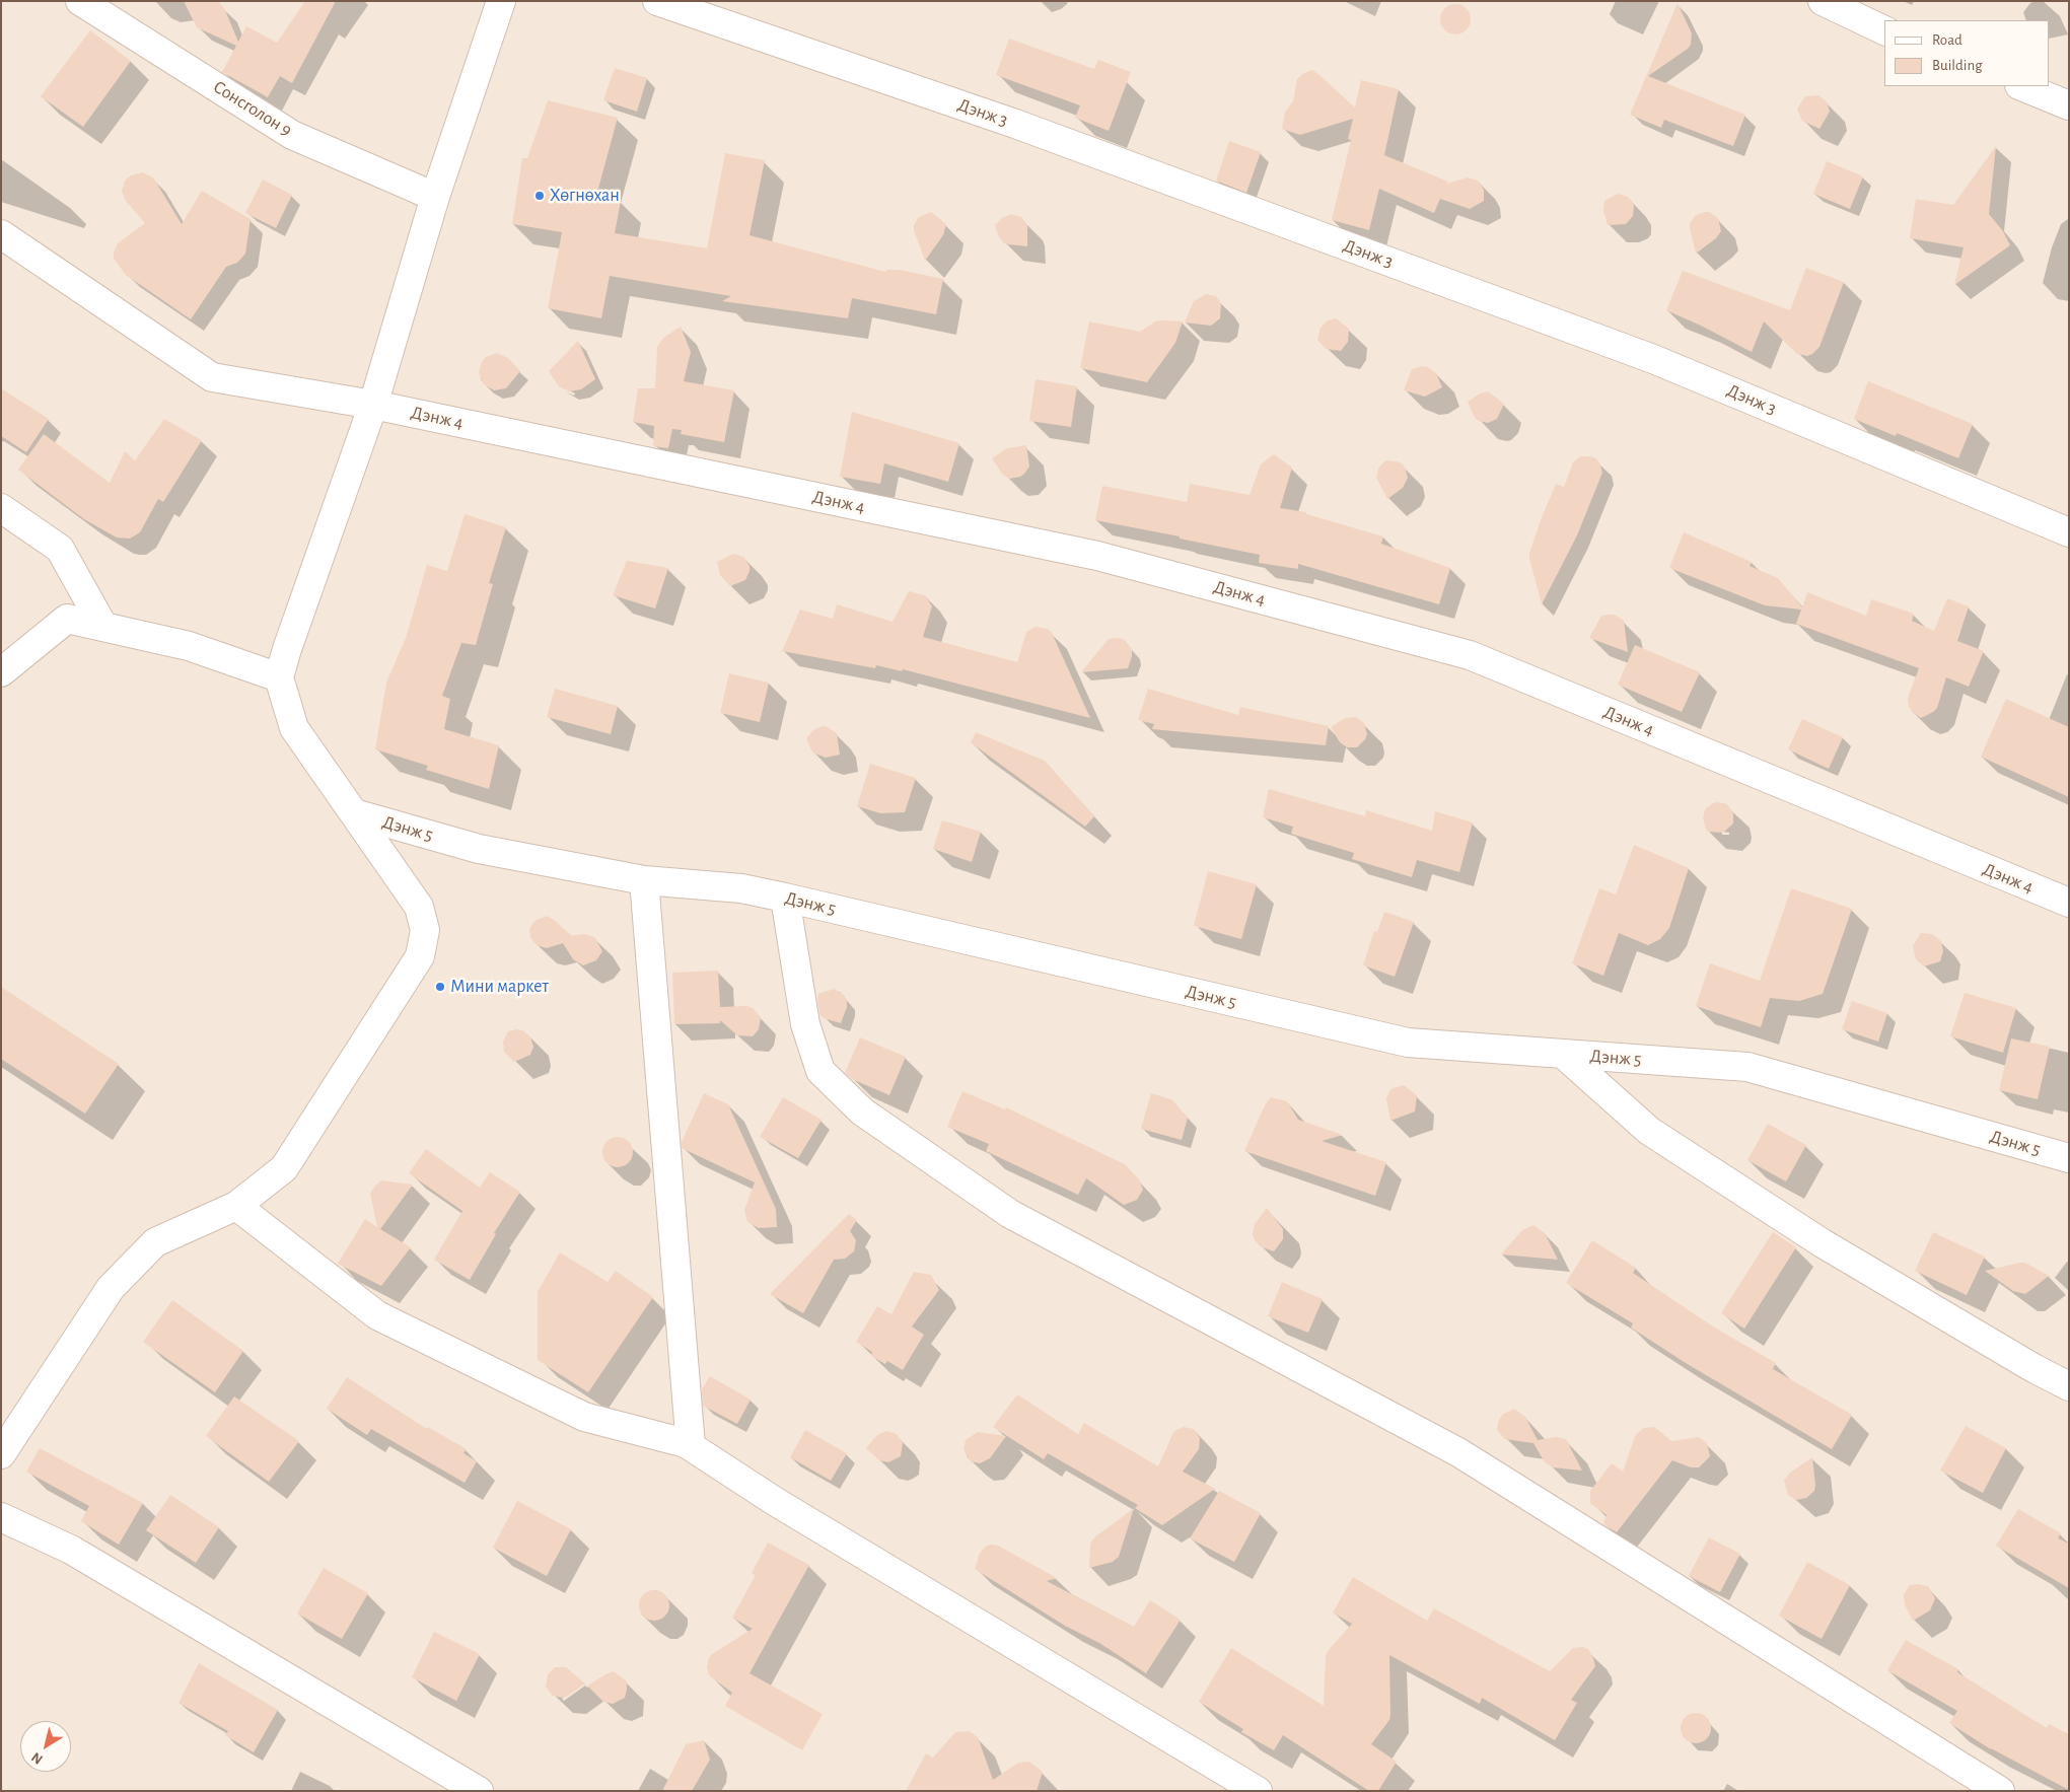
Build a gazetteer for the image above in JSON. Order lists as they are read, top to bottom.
{
  "streets": {
    "street": [
      "Сонсголон 9",
      "Дэнж 3",
      "Дэнж 4",
      "Дэнж 5"
    ]
  },
  "places": ["Хөгнөхан", "Мини маркет"],
  "legend": ["Road", "Building"],
  "north": "bottom left"
}
